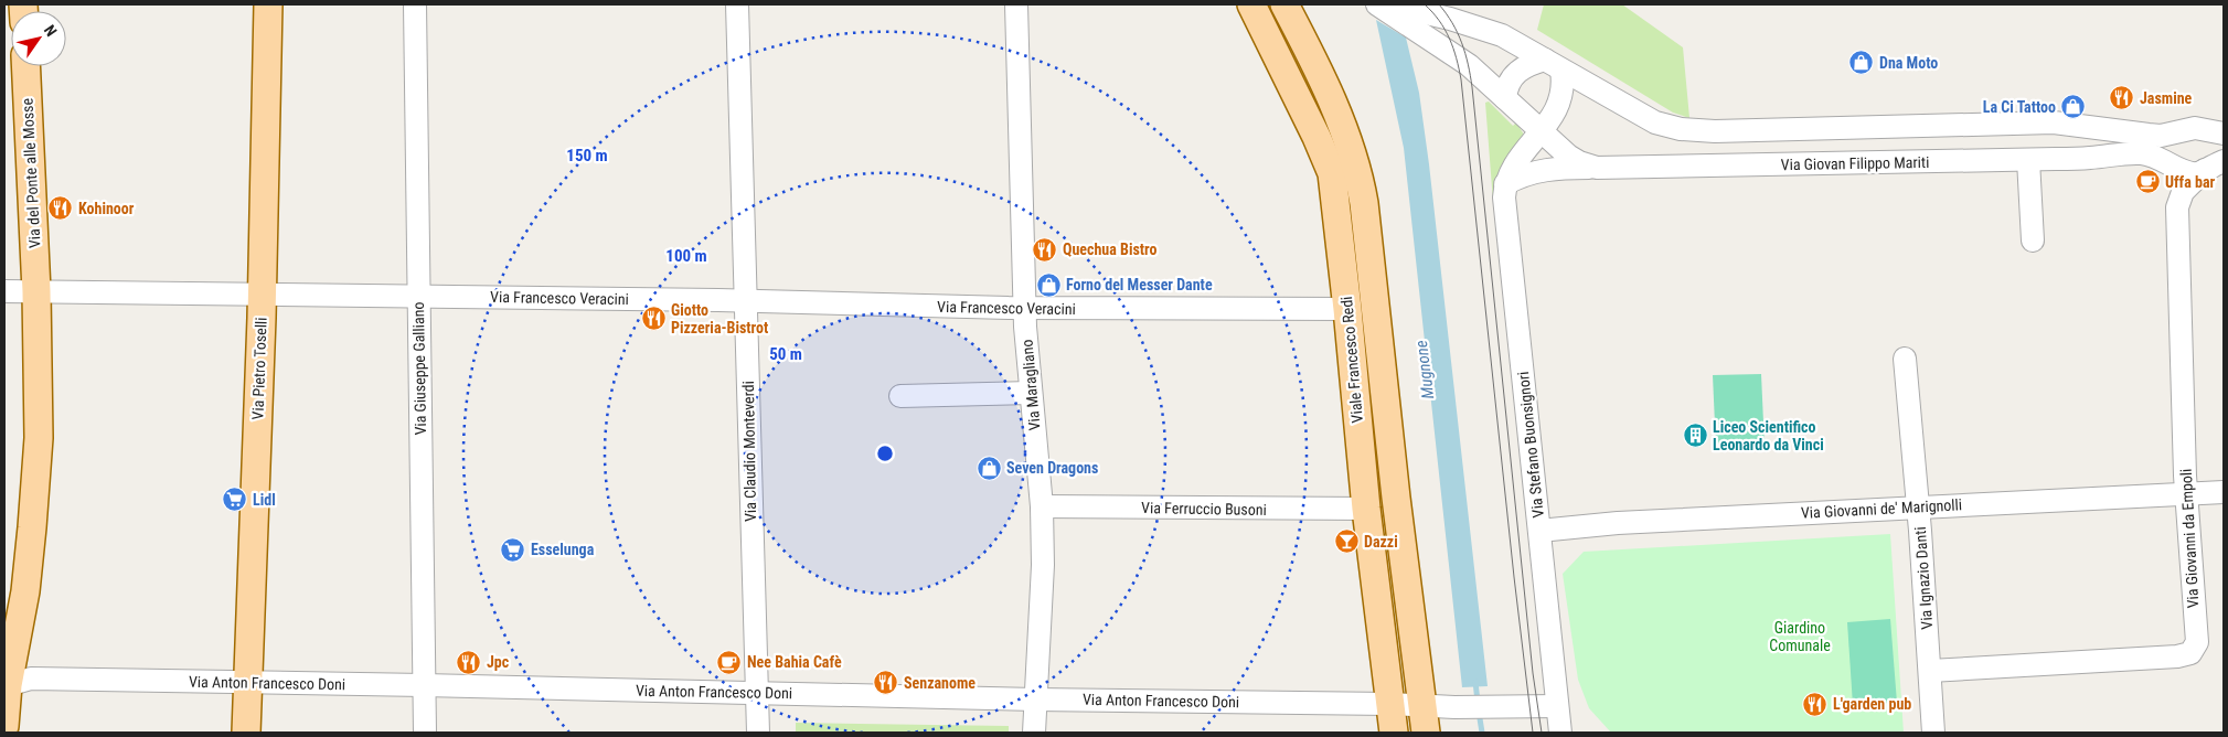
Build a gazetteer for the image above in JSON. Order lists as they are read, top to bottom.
{
  "streets": {
    "main road": ["Via del Ponte alle Mosse", "Viale Francesco Redi", "Via Pietro Toselli"],
    "street": [
      "Via Giovan Filippo Mariti",
      "Via Francesco Veracini",
      "Via Giuseppe Galliano",
      "Via Maragliano",
      "Via Stefano Buonsignori",
      "Via Claudio Monteverdi",
      "Via Ferruccio Busoni",
      "Via Giovanni de' Marignolli",
      "Via Giovanni da Empoli",
      "Via Ignazio Danti",
      "Via Anton Francesco Doni"
    ]
  },
  "crossings": [
    ["Via Giovan Filippo Mariti", "Via Stefano Buonsignori"],
    ["Via Giovan Filippo Mariti", "Via Giovanni da Empoli"],
    ["Via del Ponte alle Mosse", "Via Francesco Veracini"],
    ["Via del Ponte alle Mosse", "Via Anton Francesco Doni"],
    ["Via Francesco Veracini", "Viale Francesco Redi"],
    ["Via Francesco Veracini", "Via Pietro Toselli"],
    ["Via Francesco Veracini", "Via Giuseppe Galliano"],
    ["Via Francesco Veracini", "Via Maragliano"],
    ["Via Francesco Veracini", "Via Claudio Monteverdi"],
    ["Viale Francesco Redi", "Via Ferruccio Busoni"],
    ["Viale Francesco Redi", "Via Anton Francesco Doni"],
    ["Via Pietro Toselli", "Via Anton Francesco Doni"],
    ["Via Giuseppe Galliano", "Via Anton Francesco Doni"],
    ["Via Maragliano", "Via Ferruccio Busoni"],
    ["Via Maragliano", "Via Anton Francesco Doni"],
    ["Via Stefano Buonsignori", "Via Giovanni de' Marignolli"],
    ["Via Stefano Buonsignori", "Via Anton Francesco Doni"],
    ["Via Claudio Monteverdi", "Via Anton Francesco Doni"],
    ["Via Giovanni de' Marignolli", "Via Giovanni da Empoli"],
    ["Via Giovanni de' Marignolli", "Via Ignazio Danti"],
    ["Via Giovanni da Empoli", "Via Ignazio Danti"]
  ],
  "water": ["Mugnone"],
  "parks": ["Giardino Comunale"],
  "places": {
    "shop": [
      "Dna Moto",
      "La Ci Tattoo",
      "Forno del Messer Dante",
      "Seven Dragons"
    ],
    "restaurant": [
      "Jasmine",
      "Kohinoor",
      "Quechua Bistro",
      "Giotto Pizzeria-Bistrot",
      "Jpc",
      "Senzanome",
      "L'garden pub"
    ],
    "cafe": ["Uffa bar", "Nee Bahia Cafè"],
    "building": ["Liceo Scientifico Leonardo da Vinci"],
    "supermarket": ["Lidl", "Esselunga"],
    "bar": ["Dazzi"]
  },
  "north": "top right",
  "rings": ["150 m", "100 m", "50 m"]
}
